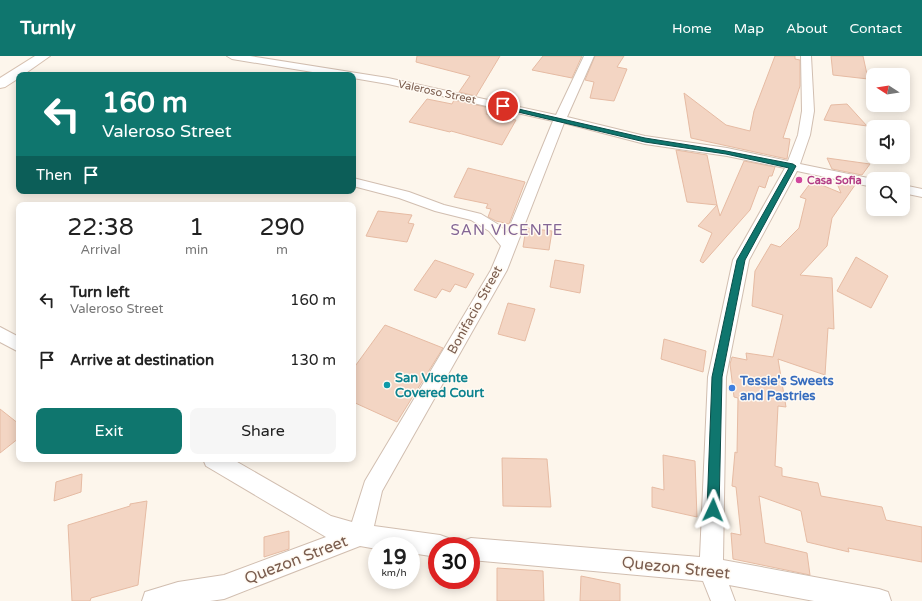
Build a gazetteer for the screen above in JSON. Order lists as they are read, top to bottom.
{
  "streets": {
    "street": ["Valeroso Street", "Bonifacio Street", "Quezon Street"]
  },
  "crossings": [
    ["Valeroso Street", "Bonifacio Street"],
    ["Bonifacio Street", "Quezon Street"]
  ],
  "districts": ["SAN VICENTE"],
  "places": ["Casa Sofia", "San Vicente Covered Court", "Tessie's Sweets and Pastries"],
  "north": "left",
  "page": {
    "header": "Turnly",
    "nav": [
      "Home",
      "Map",
      "About",
      "Contact"
    ],
    "turn": ["160 m", "Valeroso Street"],
    "then": "Then",
    "eta": [
      "22:38",
      "Arrival",
      "1",
      "min",
      "290",
      "m"
    ],
    "list": [
      {
        "name": "Turn left",
        "note": "Valeroso Street",
        "value": "160 m"
      },
      {
        "name": "Arrive at destination",
        "value": "130 m"
      }
    ],
    "buttons": ["Exit", "Share"],
    "speed": "19 km/h",
    "limit": "30"
  }
}
